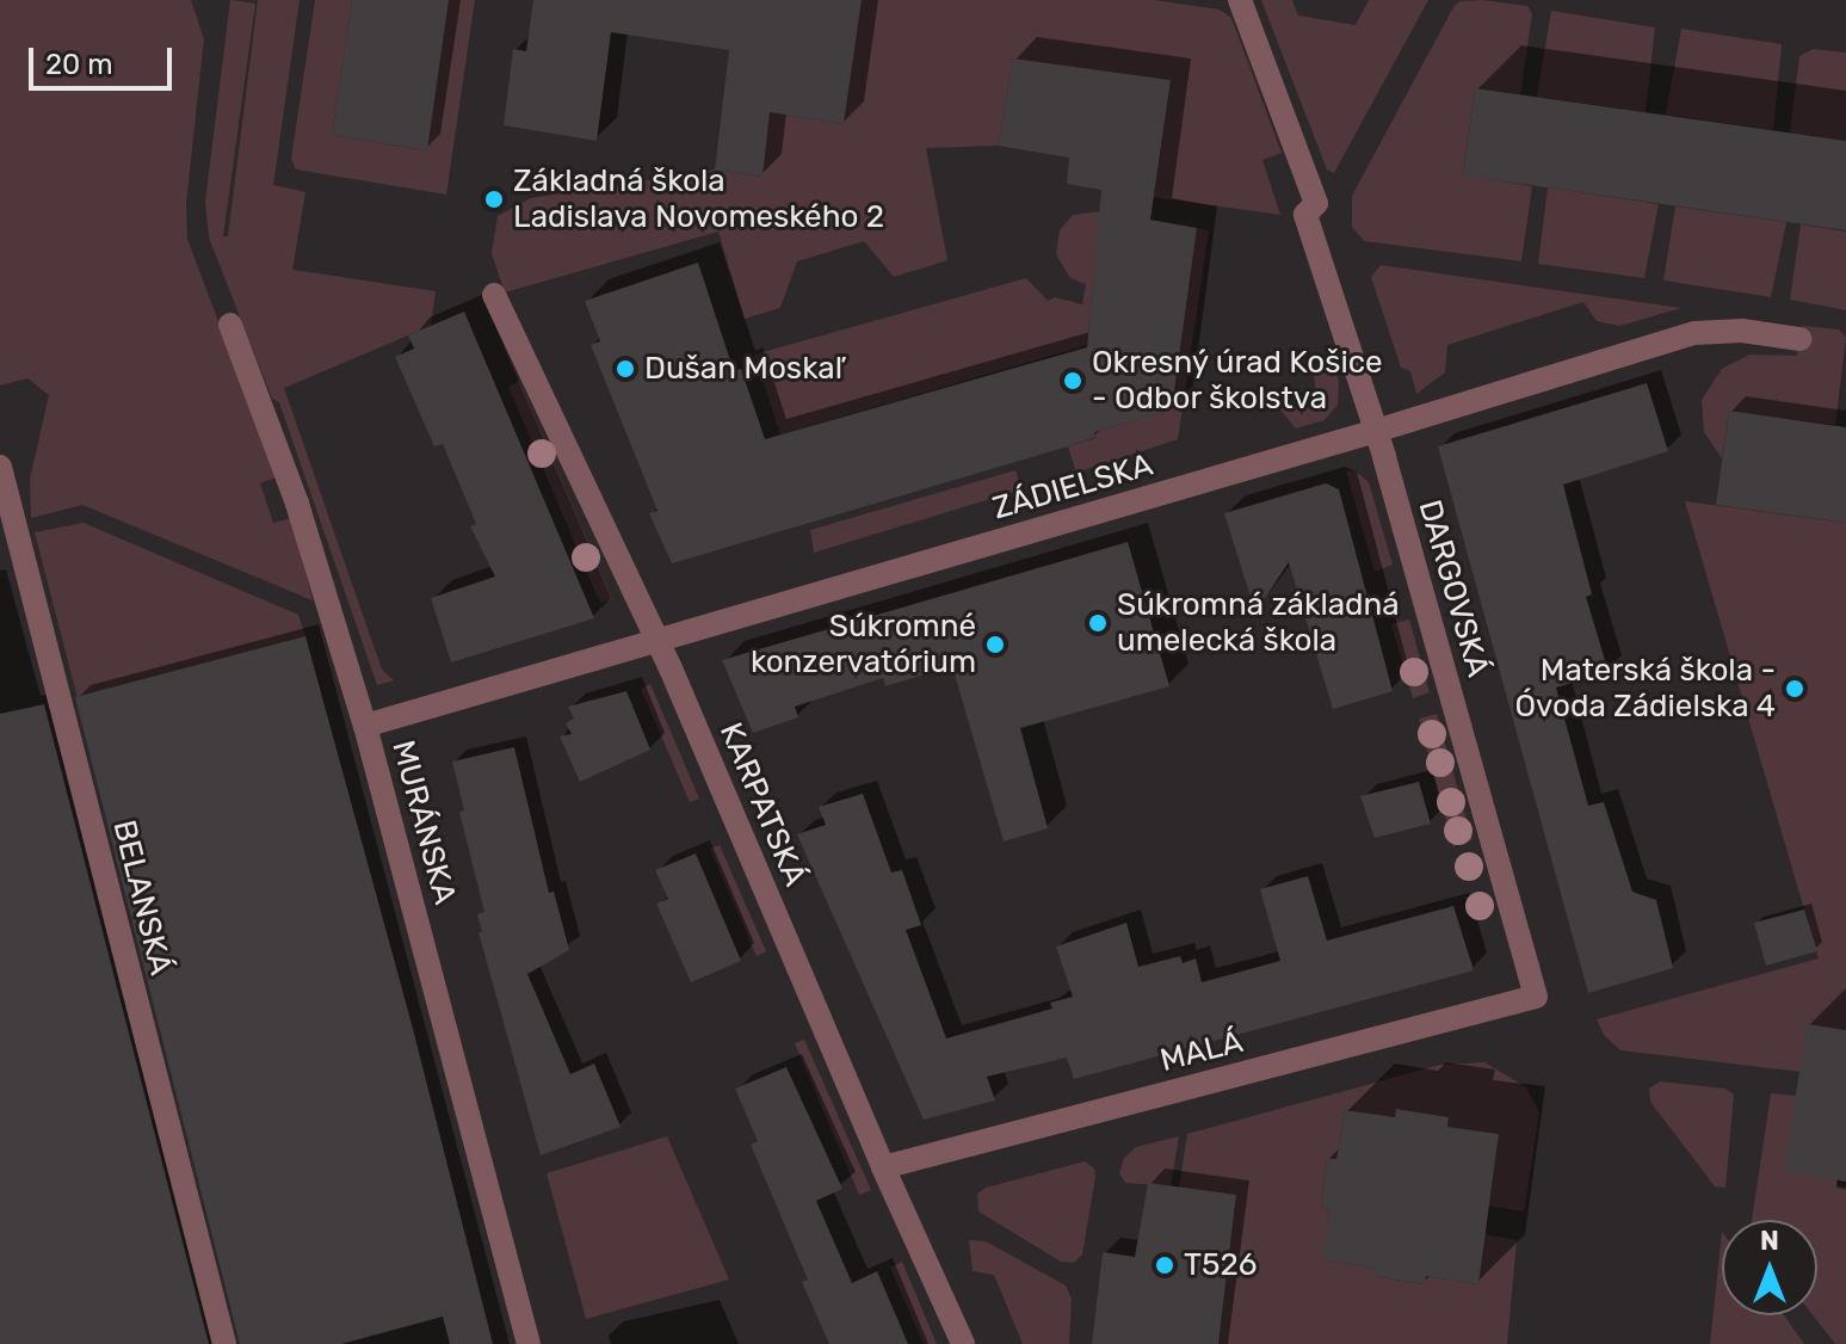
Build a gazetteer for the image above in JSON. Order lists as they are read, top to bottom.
{
  "streets": {
    "street": [
      "ZÁDIELSKA",
      "DARGOVSKÁ",
      "KARPATSKÁ",
      "MURÁNSKA",
      "BELANSKÁ",
      "MALÁ"
    ]
  },
  "crossings": [
    ["ZÁDIELSKA", "DARGOVSKÁ"],
    ["ZÁDIELSKA", "KARPATSKÁ"],
    ["ZÁDIELSKA", "MURÁNSKA"],
    ["DARGOVSKÁ", "MALÁ"],
    ["KARPATSKÁ", "MALÁ"]
  ],
  "places": [
    "Základná škola Ladislava Novomeského 2",
    "Dušan Moskaľ",
    "Okresný úrad Košice - Odbor školstva",
    "Súkromná základná umelecká škola",
    "Súkromné konzervatórium",
    "Materská škola - Óvoda Zádielska 4",
    "T526"
  ],
  "scale_bar": "20 m",
  "north": "top"
}
